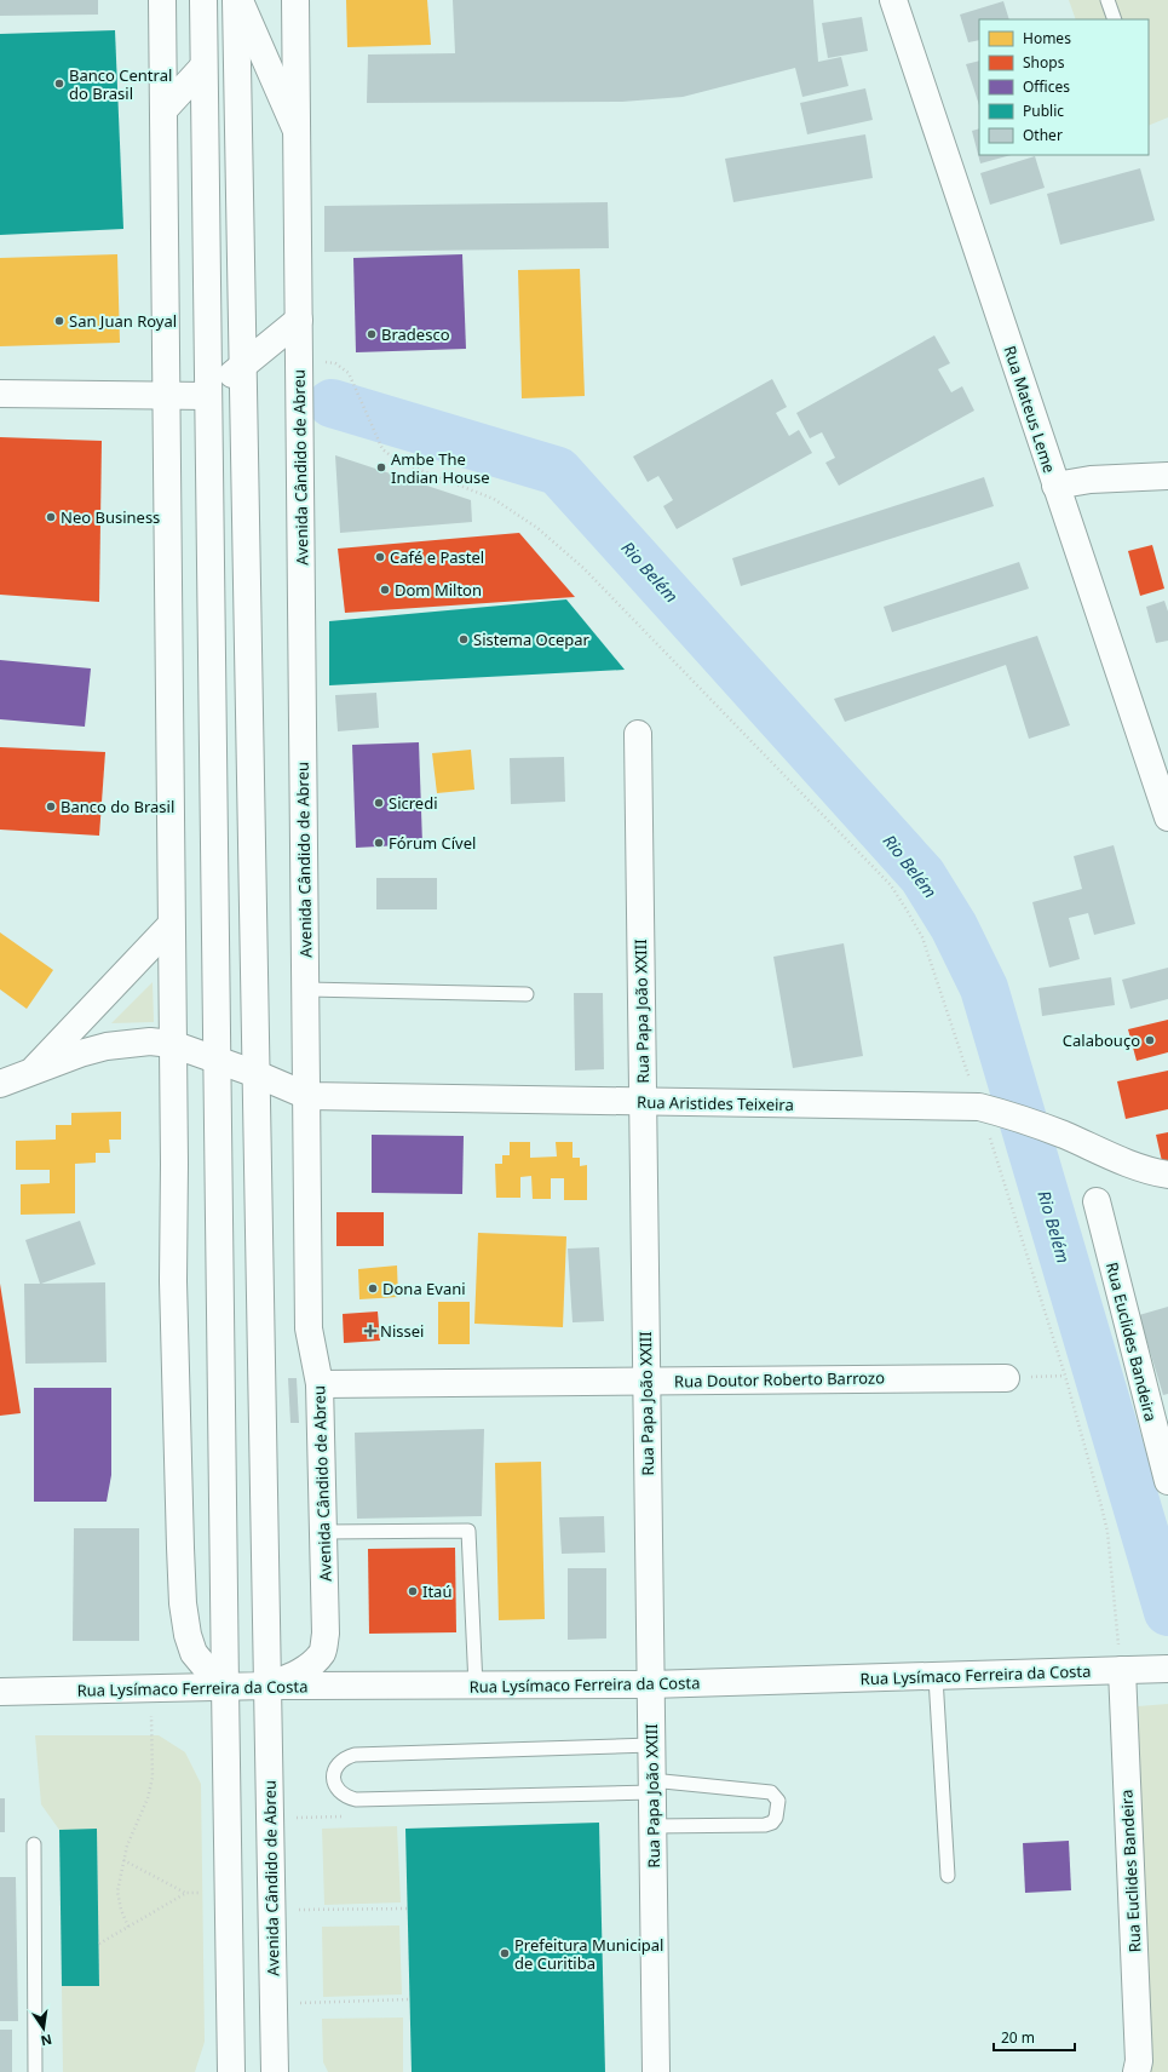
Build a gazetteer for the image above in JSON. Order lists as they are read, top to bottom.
{
  "streets": {
    "main road": [
      "Rua Mateus Leme",
      "Avenida Cândido de Abreu",
      "Rua Papa João XXIII",
      "Rua Aristides Teixeira",
      "Rua Euclides Bandeira",
      "Rua Doutor Roberto Barrozo",
      "Rua Lysímaco Ferreira da Costa"
    ]
  },
  "crossings": [
    ["Avenida Cândido de Abreu", "Rua Aristides Teixeira"],
    ["Avenida Cândido de Abreu", "Rua Doutor Roberto Barrozo"],
    ["Avenida Cândido de Abreu", "Rua Lysímaco Ferreira da Costa"],
    ["Rua Papa João XXIII", "Rua Aristides Teixeira"],
    ["Rua Papa João XXIII", "Rua Doutor Roberto Barrozo"],
    ["Rua Papa João XXIII", "Rua Lysímaco Ferreira da Costa"],
    ["Rua Euclides Bandeira", "Rua Lysímaco Ferreira da Costa"]
  ],
  "water": ["Rio Belém"],
  "places": {
    "other": [
      "Banco Central do Brasil",
      "San Juan Royal",
      "Bradesco",
      "Ambe The Indian House",
      "Neo Business",
      "Café e Pastel",
      "Dom Milton",
      "Sistema Ocepar",
      "Sicredi",
      "Banco do Brasil",
      "Fórum Cível",
      "Calabouço",
      "Dona Evani",
      "Itaú",
      "Prefeitura Municipal de Curitiba"
    ],
    "health": ["Nissei"]
  },
  "legend": [
    "Homes",
    "Shops",
    "Offices",
    "Public",
    "Other"
  ],
  "scale_bar": "20 m",
  "north": "bottom"
}
